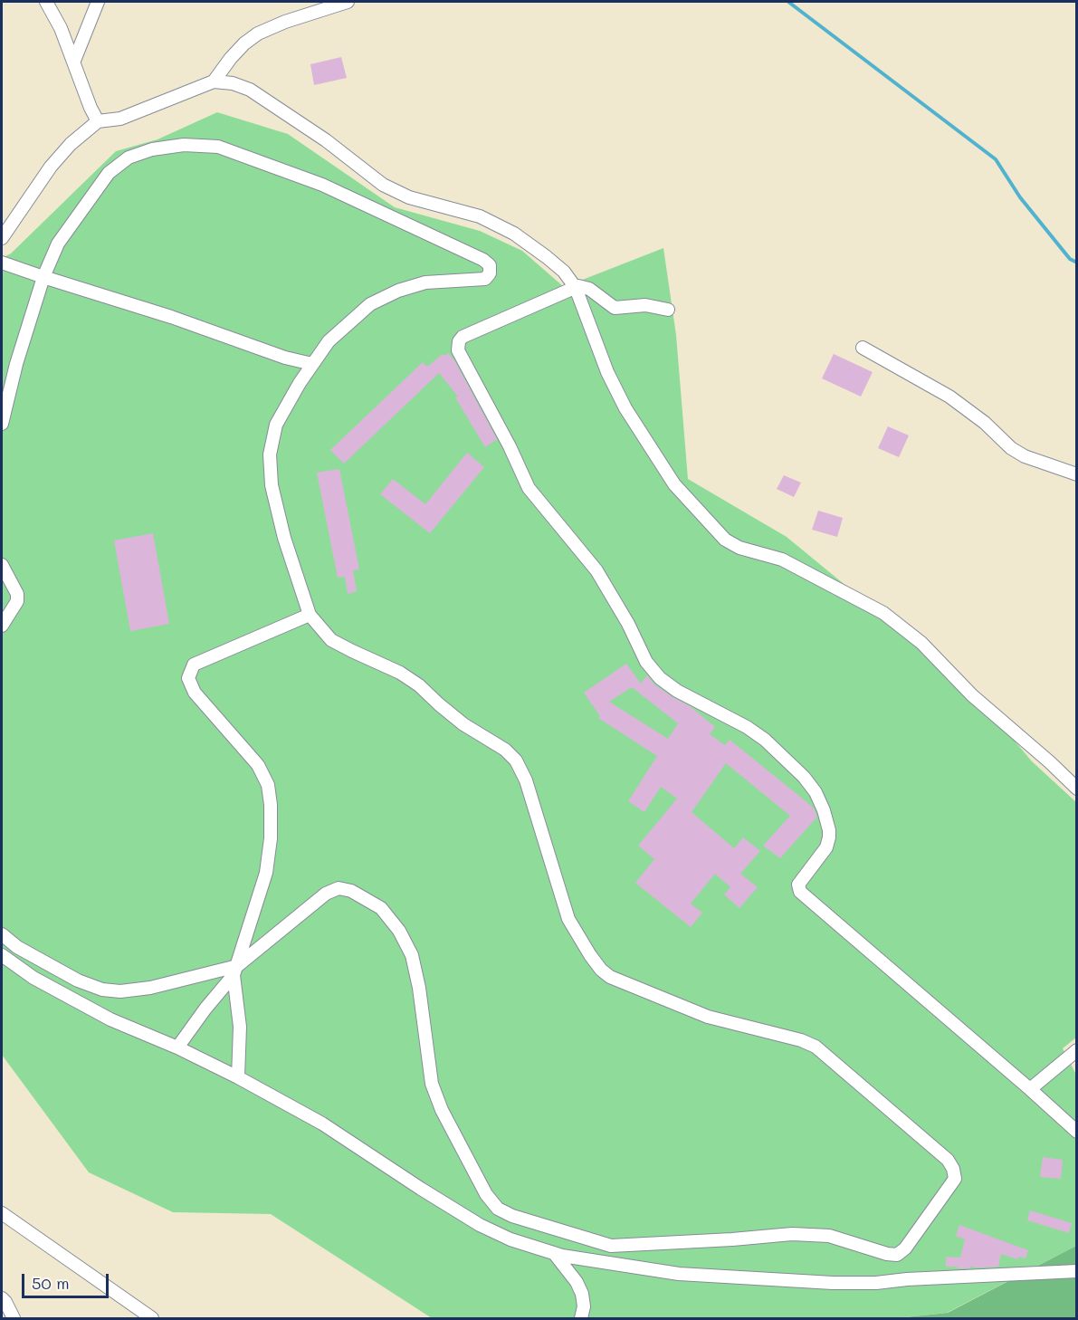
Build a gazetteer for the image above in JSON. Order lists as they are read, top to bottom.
{
  "scale_bar": "50 m"
}
